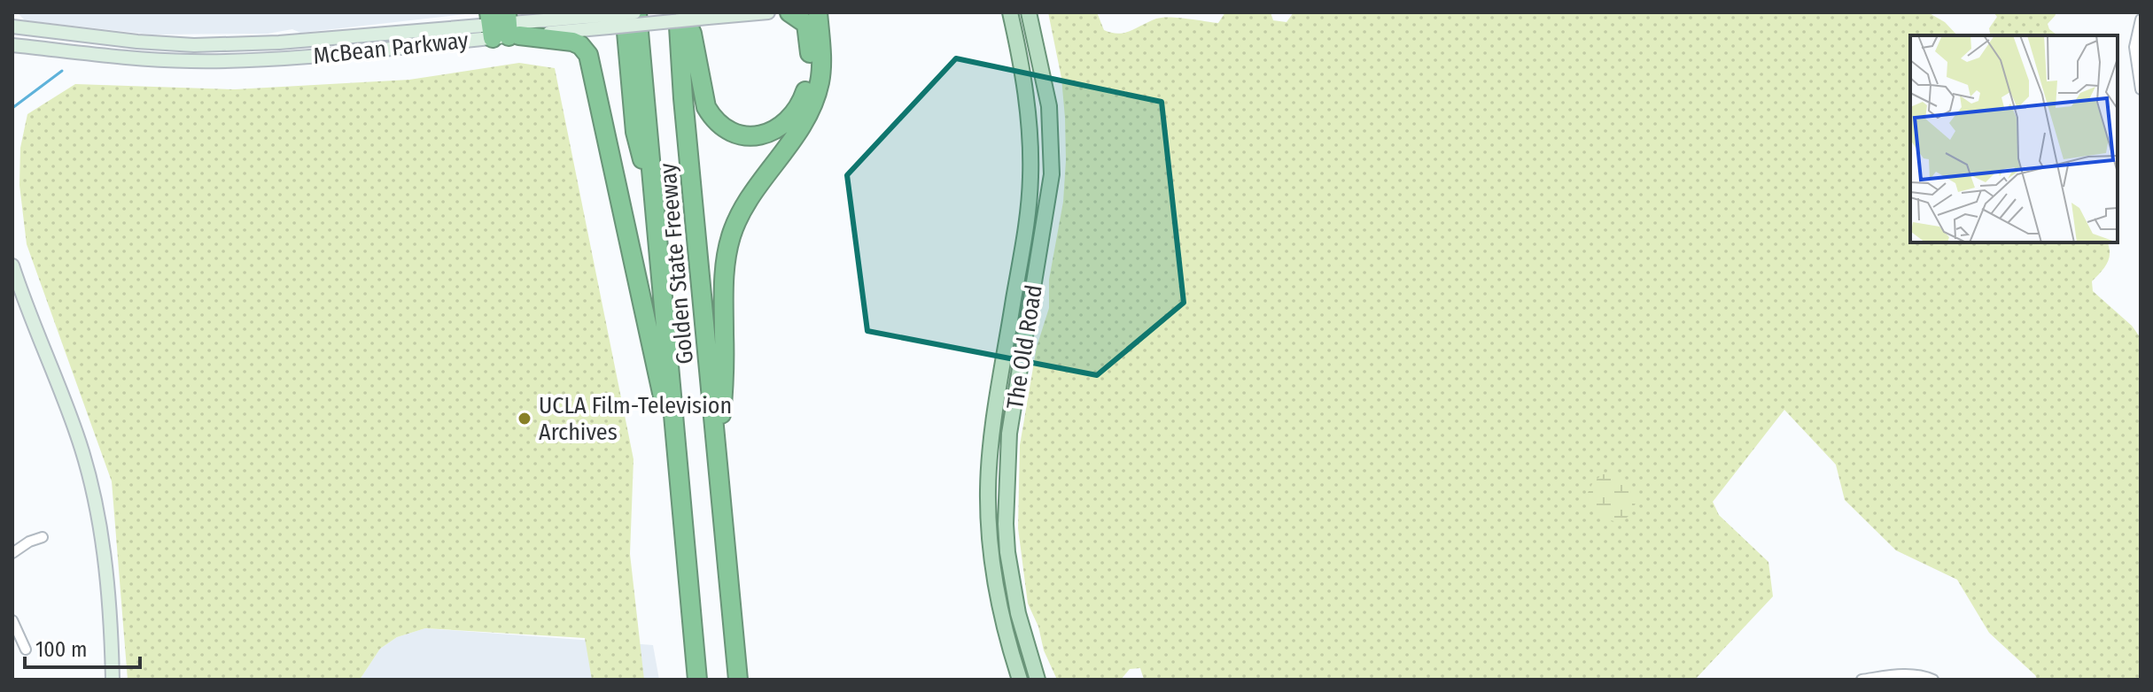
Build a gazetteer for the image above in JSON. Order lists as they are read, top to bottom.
{
  "streets": {
    "highway": ["Golden State Freeway"],
    "main road": ["McBean Parkway", "The Old Road"]
  },
  "crossings": [
    ["McBean Parkway", "Golden State Freeway"]
  ],
  "places": ["UCLA Film-Television Archives"],
  "scale_bar": "100 m"
}
